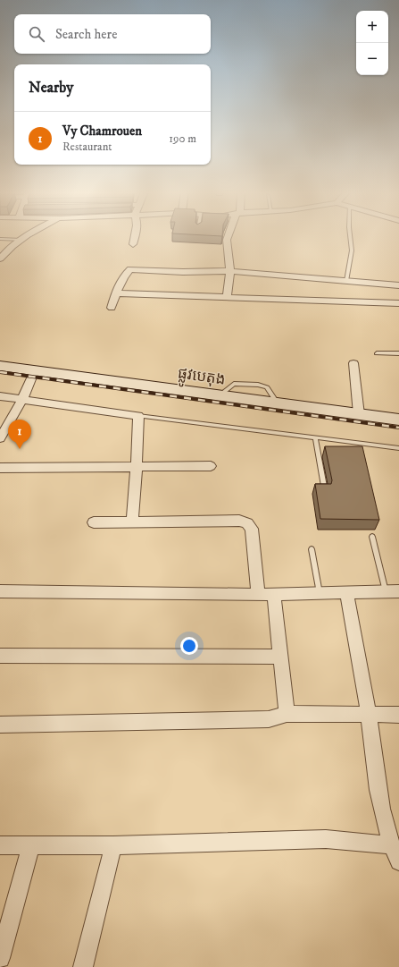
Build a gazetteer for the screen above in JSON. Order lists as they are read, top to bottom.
{
  "streets": {
    "main road": ["ផ្លូវបេតុង"]
  },
  "page": {
    "map_buttons": ["+", "−"],
    "search": "Search here",
    "heading": "Nearby",
    "list": [
      {
        "mark": "1",
        "name": "Vy Chamrouen",
        "note": "Restaurant",
        "value": "190 m"
      }
    ],
    "pins": "1"
  }
}
